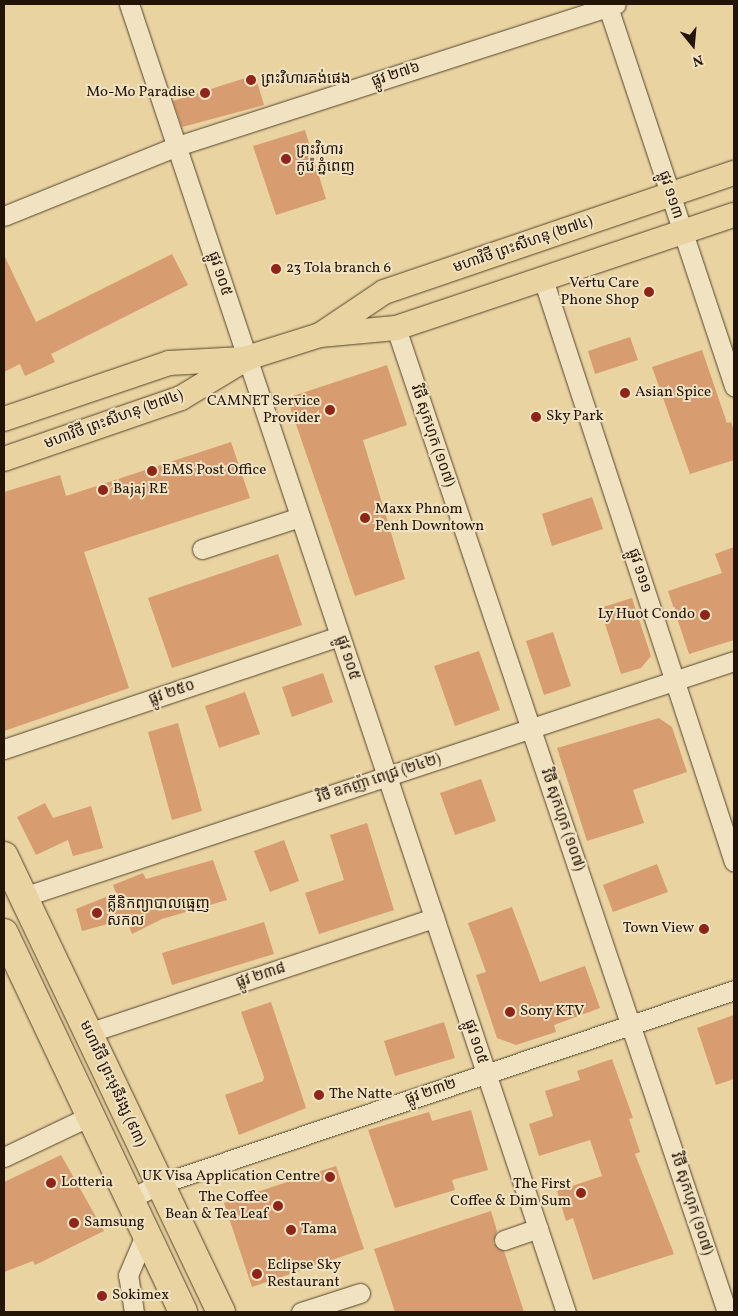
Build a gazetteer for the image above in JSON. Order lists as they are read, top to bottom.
{
  "streets": {
    "highway": ["មហាវិថី ព្រះមុនីវង្ស (៩៣)"],
    "main road": ["មហាវិថី ព្រះសីហនុ (២៧៤)"],
    "street": [
      "ផ្លូវ ២៧៦",
      "ផ្លូវ ១១៣",
      "ផ្លូវ ១០៥",
      "វិថី សុកហុក (១០៧)",
      "ផ្លូវ ១១១",
      "ផ្លូវ ២៥០",
      "វិថី ឧកញ៉ា ពេជ្រ (២៤២)",
      "ផ្លូវ ២៣៨",
      "ផ្លូវ ២៣២"
    ]
  },
  "crossings": [
    ["ផ្លូវ ២៧៦", "ផ្លូវ ១១៣"],
    ["ផ្លូវ ២៧៦", "ផ្លូវ ១០៥"],
    ["ផ្លូវ ១១៣", "មហាវិថី ព្រះសីហនុ (២៧៤)"],
    ["មហាវិថី ព្រះសីហនុ (២៧៤)", "ផ្លូវ ១០៥"],
    ["មហាវិថី ព្រះសីហនុ (២៧៤)", "វិថី សុកហុក (១០៧)"],
    ["មហាវិថី ព្រះសីហនុ (២៧៤)", "ផ្លូវ ១១១"],
    ["ផ្លូវ ១០៥", "ផ្លូវ ២៥០"],
    ["ផ្លូវ ១០៥", "វិថី ឧកញ៉ា ពេជ្រ (២៤២)"],
    ["ផ្លូវ ១០៥", "ផ្លូវ ២៣៨"],
    ["ផ្លូវ ១០៥", "ផ្លូវ ២៣២"],
    ["វិថី សុកហុក (១០៧)", "វិថី ឧកញ៉ា ពេជ្រ (២៤២)"],
    ["វិថី សុកហុក (១០៧)", "ផ្លូវ ២៣២"],
    ["ផ្លូវ ១១១", "វិថី ឧកញ៉ា ពេជ្រ (២៤២)"],
    ["វិថី ឧកញ៉ា ពេជ្រ (២៤២)", "មហាវិថី ព្រះមុនីវង្ស (៩៣)"],
    ["ផ្លូវ ២៣៨", "មហាវិថី ព្រះមុនីវង្ស (៩៣)"],
    ["មហាវិថី ព្រះមុនីវង្ស (៩៣)", "ផ្លូវ ២៣២"]
  ],
  "places": [
    "ព្រះវិហារគង់ផេង",
    "Mo-Mo Paradise",
    "ព្រះវិហារ កូរ៉េ ភ្នំពេញ",
    "23 Tola branch 6",
    "Vertu Care Phone Shop",
    "Asian Spice",
    "CAMNET Service Provider",
    "Sky Park",
    "EMS Post Office",
    "Bajaj RE",
    "Maxx Phnom Penh Downtown",
    "Ly Huot Condo",
    "គ្លីនិកព្យាបាលធ្មេញ សកល",
    "Town View",
    "Sony KTV",
    "The Natte",
    "UK Visa Application Centre",
    "Lotteria",
    "The First Coffee & Dim Sum",
    "The Coffee Bean & Tea Leaf",
    "Samsung",
    "Tama",
    "Eclipse Sky Restaurant",
    "Sokimex"
  ],
  "north": "bottom"
}
